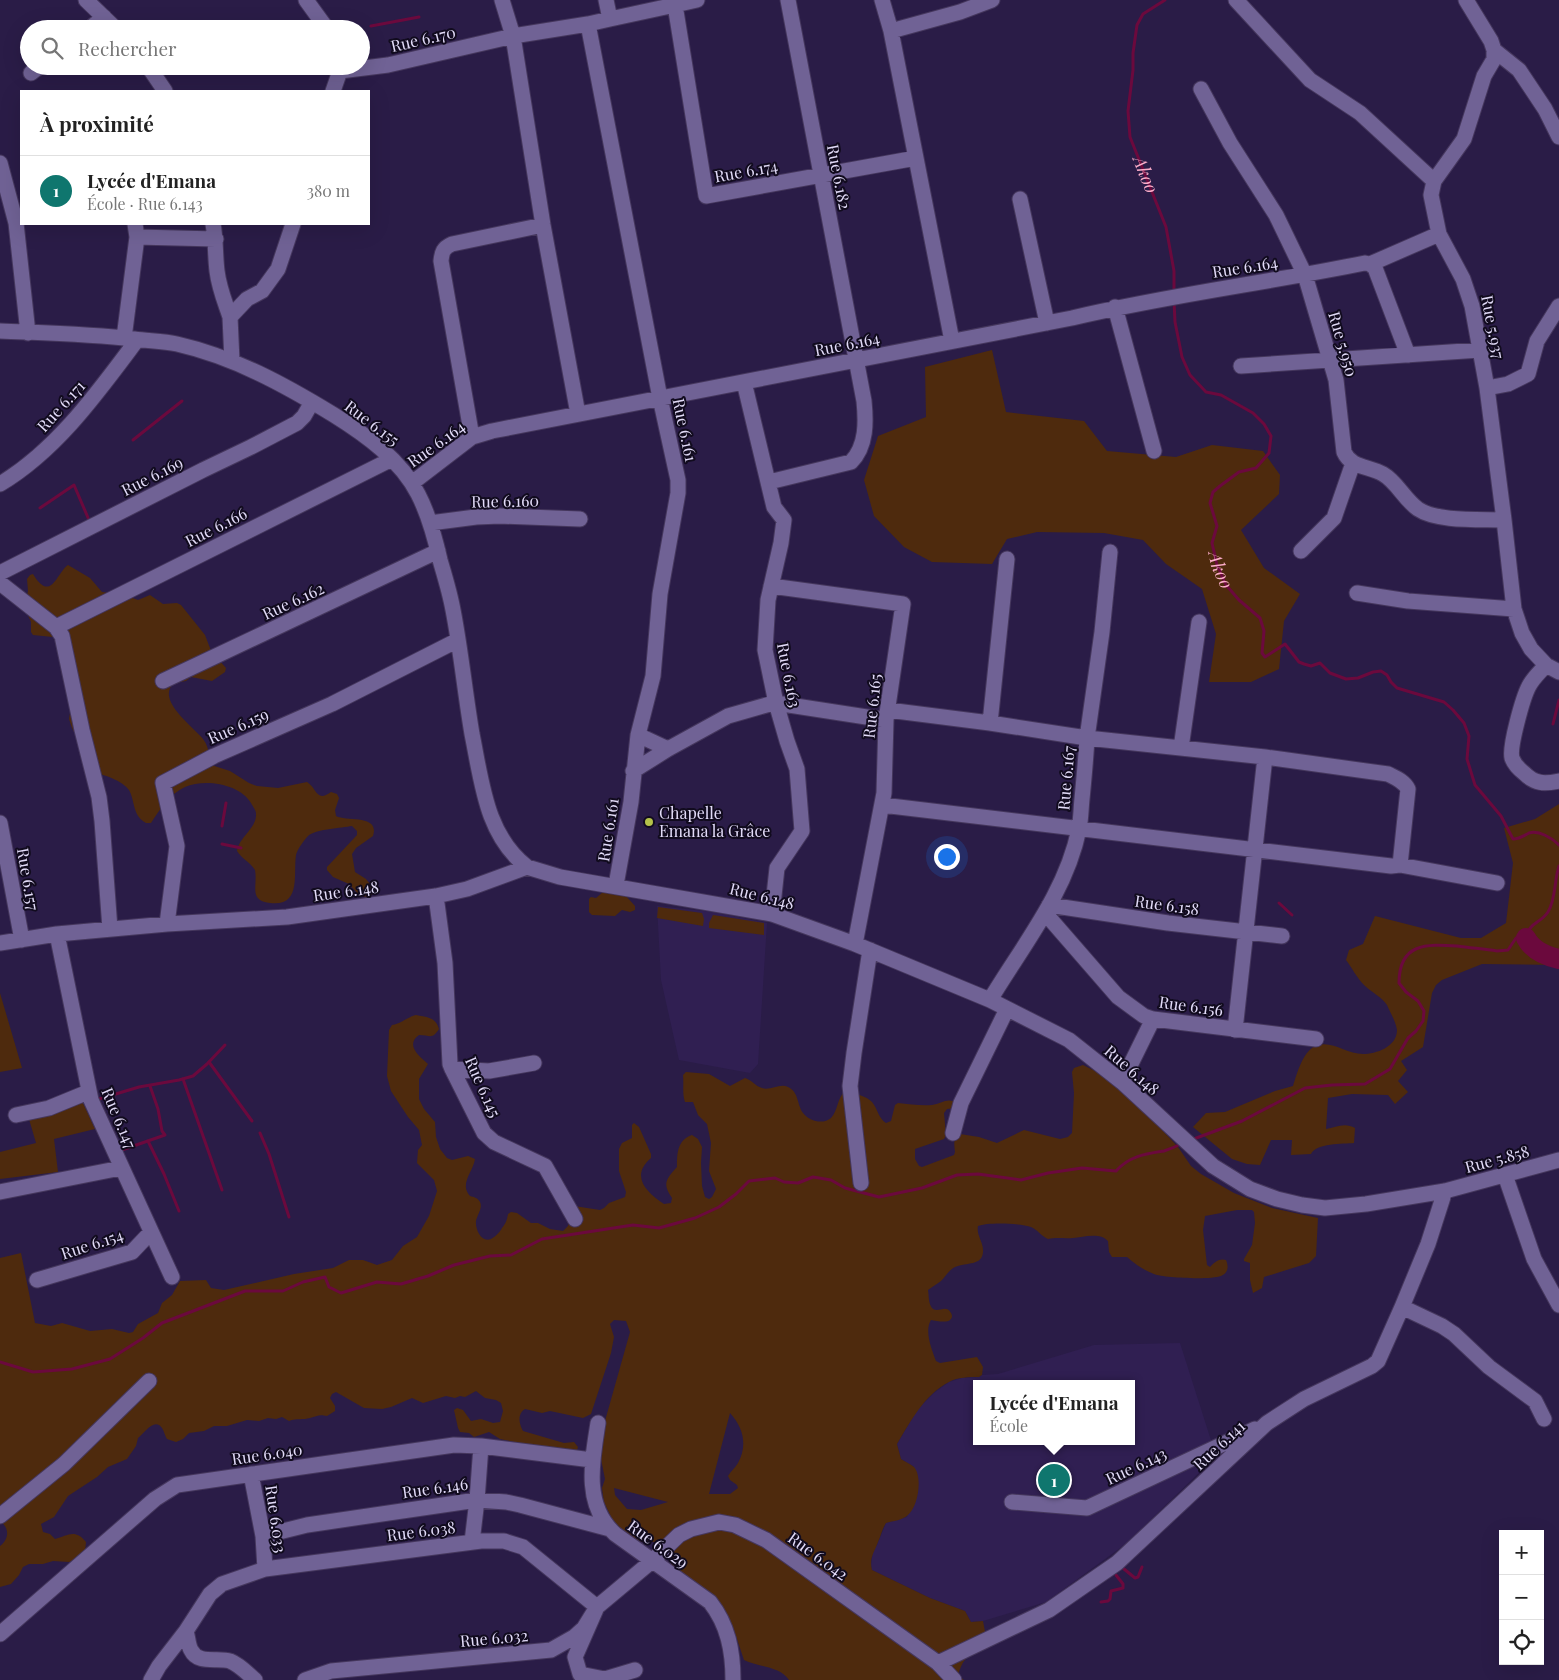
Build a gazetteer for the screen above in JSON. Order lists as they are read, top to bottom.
{
  "streets": {
    "street": [
      "Rue 6.170",
      "Rue 6.174",
      "Rue 6.182",
      "Rue 6.164",
      "Rue 5.937",
      "Rue 5.950",
      "Rue 6.171",
      "Rue 6.155",
      "Rue 6.161",
      "Rue 6.169",
      "Rue 6.160",
      "Rue 6.166",
      "Rue 6.162",
      "Rue 6.163",
      "Rue 6.165",
      "Rue 6.159",
      "Rue 6.167",
      "Rue 6.157",
      "Rue 6.148",
      "Rue 6.158",
      "Rue 6.156",
      "Rue 6.145",
      "Rue 6.147",
      "Rue 5.858",
      "Rue 6.154",
      "Rue 6.141",
      "Rue 6.040",
      "Rue 6.143",
      "Rue 6.146",
      "Rue 6.033",
      "Rue 6.038",
      "Rue 6.029",
      "Rue 6.042",
      "Rue 6.032"
    ]
  },
  "crossings": [
    ["Rue 6.170", "Rue 6.161"],
    ["Rue 6.174", "Rue 6.182"],
    ["Rue 6.182", "Rue 6.164"],
    ["Rue 6.182", "Rue 6.163"],
    ["Rue 6.164", "Rue 5.937"],
    ["Rue 6.164", "Rue 5.950"],
    ["Rue 6.164", "Rue 6.155"],
    ["Rue 6.164", "Rue 6.161"],
    ["Rue 6.164", "Rue 6.163"],
    ["Rue 6.171", "Rue 6.155"],
    ["Rue 6.155", "Rue 6.169"],
    ["Rue 6.155", "Rue 6.160"],
    ["Rue 6.155", "Rue 6.166"],
    ["Rue 6.155", "Rue 6.162"],
    ["Rue 6.155", "Rue 6.159"],
    ["Rue 6.155", "Rue 6.148"],
    ["Rue 6.161", "Rue 6.148"],
    ["Rue 6.163", "Rue 6.165"],
    ["Rue 6.163", "Rue 6.167"],
    ["Rue 6.163", "Rue 6.148"],
    ["Rue 6.165", "Rue 6.167"],
    ["Rue 6.165", "Rue 6.148"],
    ["Rue 6.159", "Rue 6.148"],
    ["Rue 6.167", "Rue 6.148"],
    ["Rue 6.167", "Rue 6.158"],
    ["Rue 6.167", "Rue 6.156"],
    ["Rue 6.157", "Rue 6.148"],
    ["Rue 6.148", "Rue 6.145"],
    ["Rue 6.148", "Rue 6.147"],
    ["Rue 6.148", "Rue 5.858"],
    ["Rue 6.148", "Rue 6.141"],
    ["Rue 6.158", "Rue 6.156"],
    ["Rue 6.147", "Rue 6.154"],
    ["Rue 5.858", "Rue 6.141"],
    ["Rue 6.141", "Rue 6.143"],
    ["Rue 6.141", "Rue 6.042"],
    ["Rue 6.040", "Rue 6.033"],
    ["Rue 6.040", "Rue 6.029"],
    ["Rue 6.146", "Rue 6.033"],
    ["Rue 6.146", "Rue 6.029"],
    ["Rue 6.033", "Rue 6.038"],
    ["Rue 6.038", "Rue 6.032"],
    ["Rue 6.029", "Rue 6.042"],
    ["Rue 6.029", "Rue 6.032"],
    ["Rue 6.042", "Rue 6.032"]
  ],
  "water": ["Akoo"],
  "places": ["Chapelle Emana la Grâce"],
  "page": {
    "search": "Rechercher",
    "heading": "À proximité",
    "list": [
      {
        "mark": "1",
        "name": "Lycée d'Emana",
        "note": "École · Rue 6.143",
        "value": "380 m"
      }
    ],
    "popup": ["Lycée d'Emana", "École"],
    "pins": "1",
    "map_buttons": ["+", "−"]
  }
}
